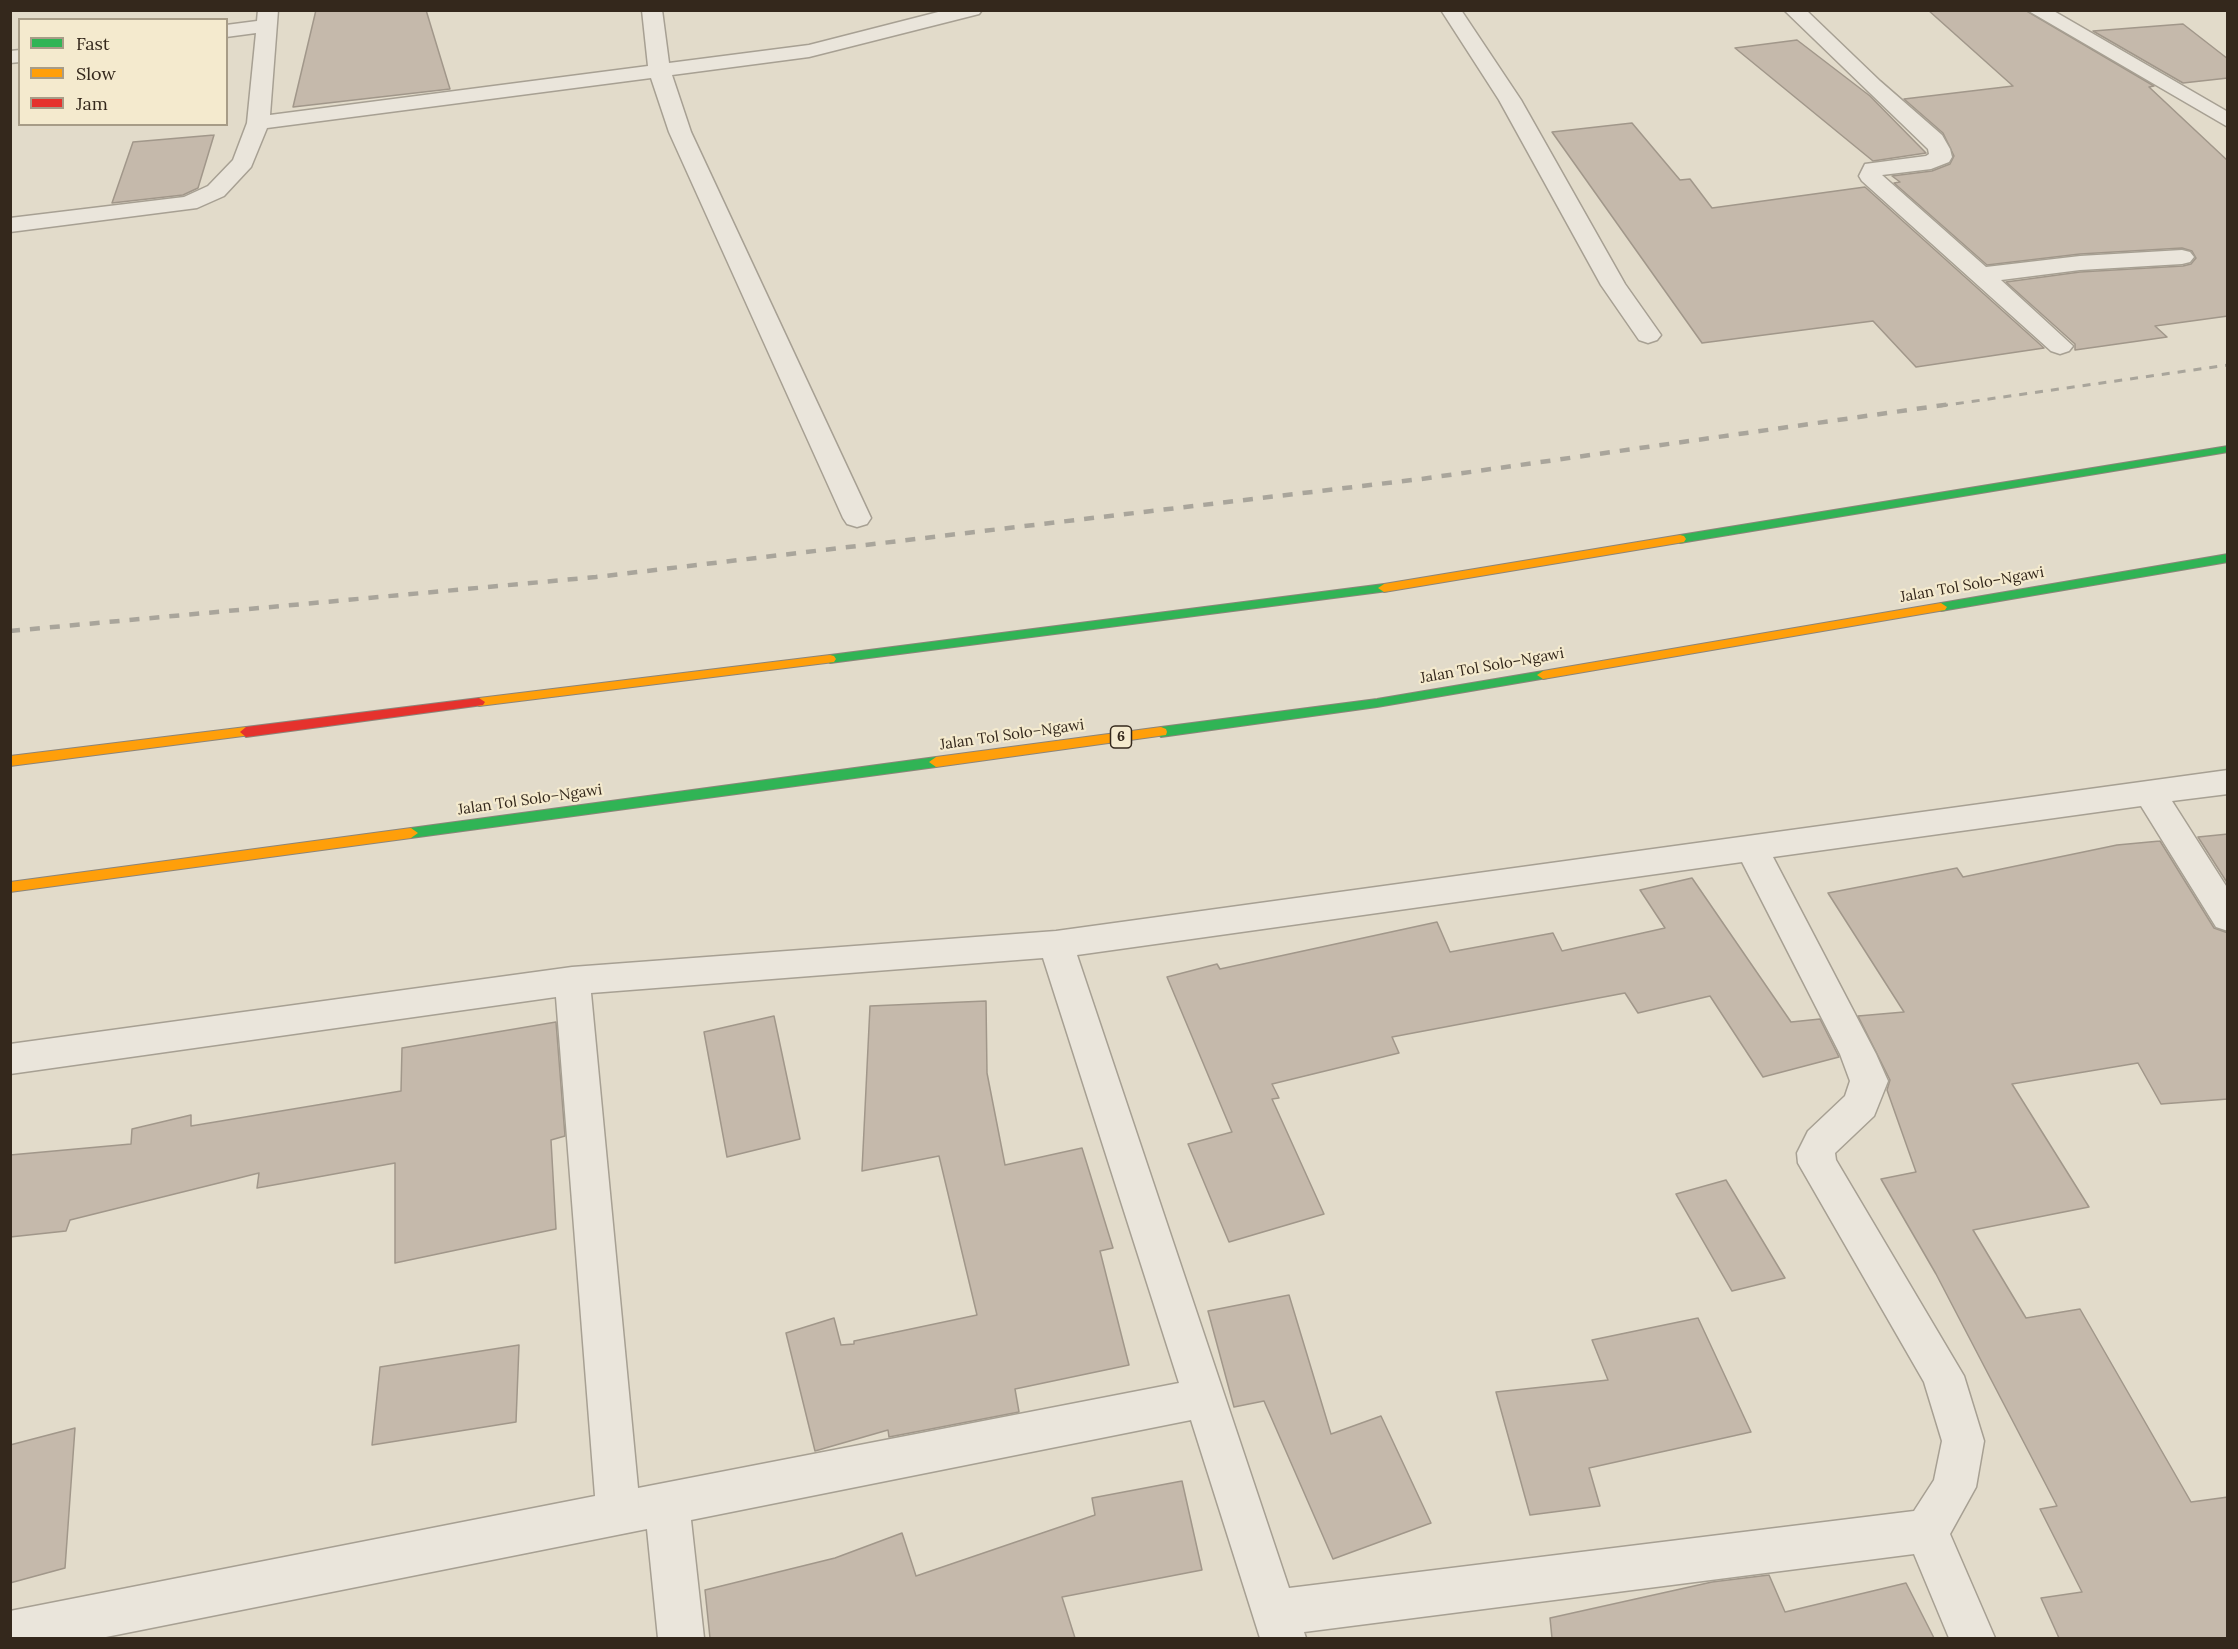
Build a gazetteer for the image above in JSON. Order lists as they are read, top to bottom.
{
  "streets": {
    "highway": ["Jalan Tol Solo–Ngawi", "6"]
  },
  "legend": ["Fast", "Slow", "Jam"]
}
